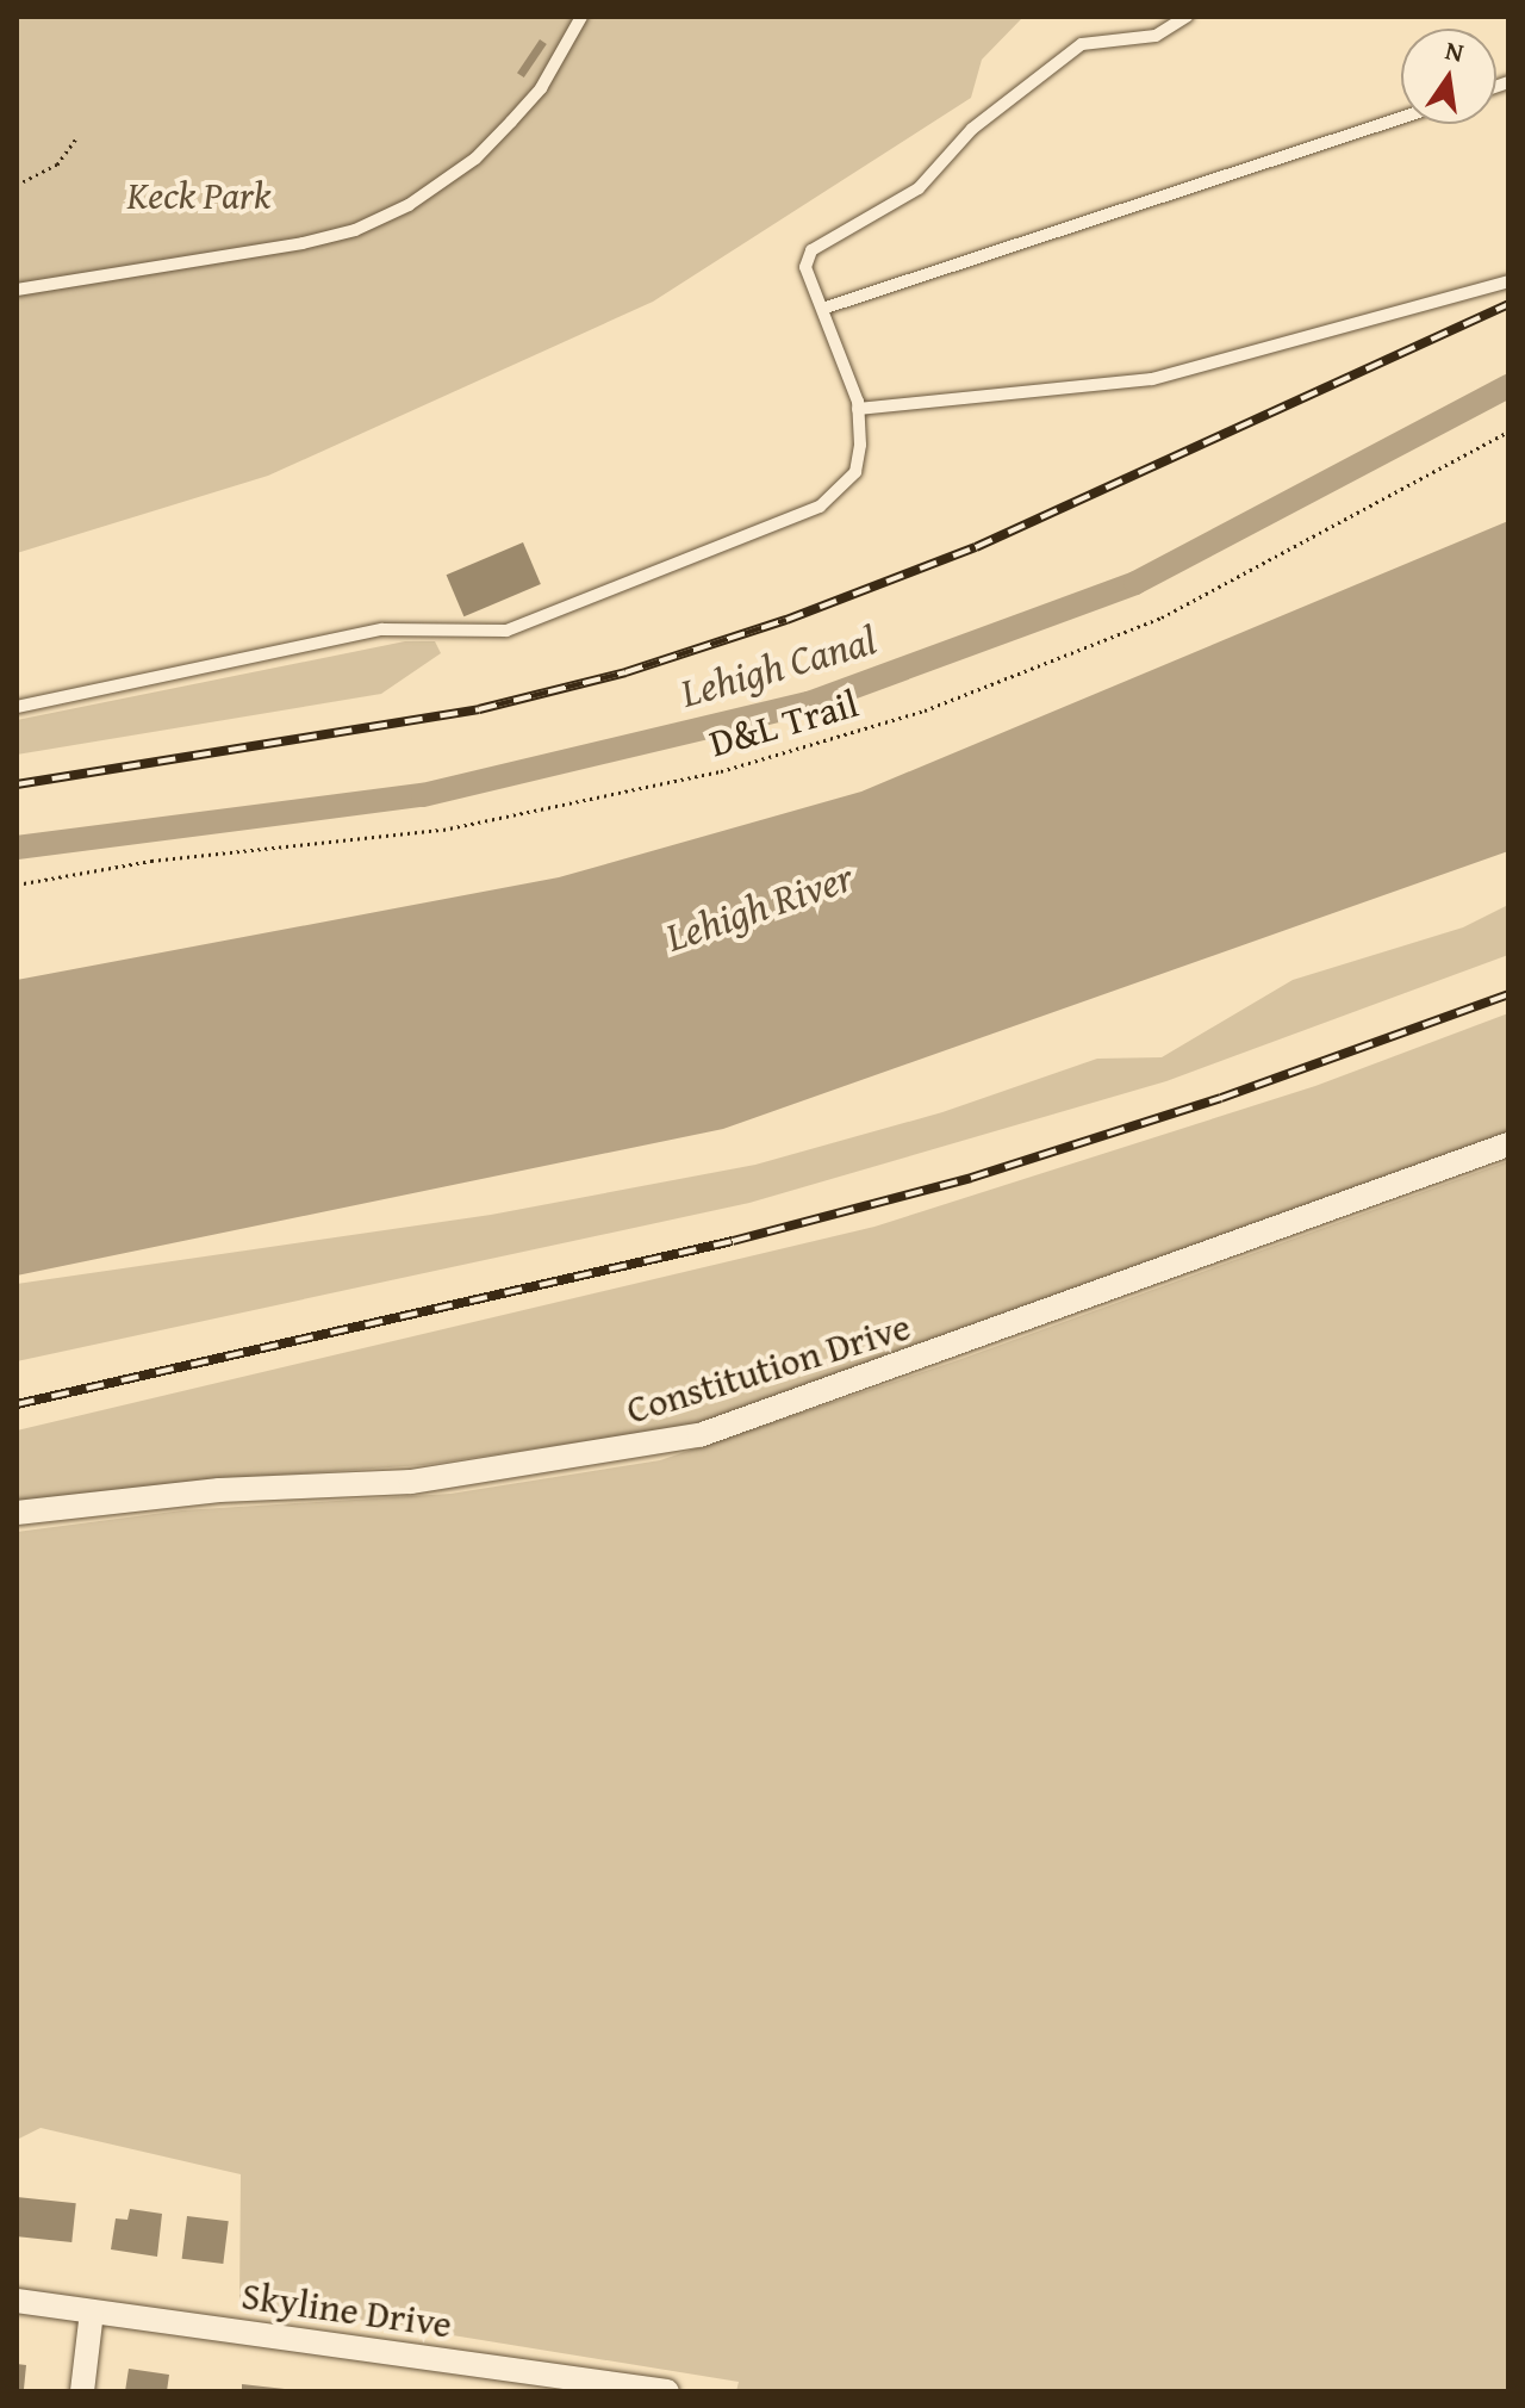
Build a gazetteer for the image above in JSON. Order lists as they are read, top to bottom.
{
  "streets": {
    "street": ["Constitution Drive", "Skyline Drive"],
    "path": ["D&L Trail"]
  },
  "water": ["Lehigh Canal", "Lehigh River"],
  "parks": ["Keck Park"],
  "north": "top"
}
